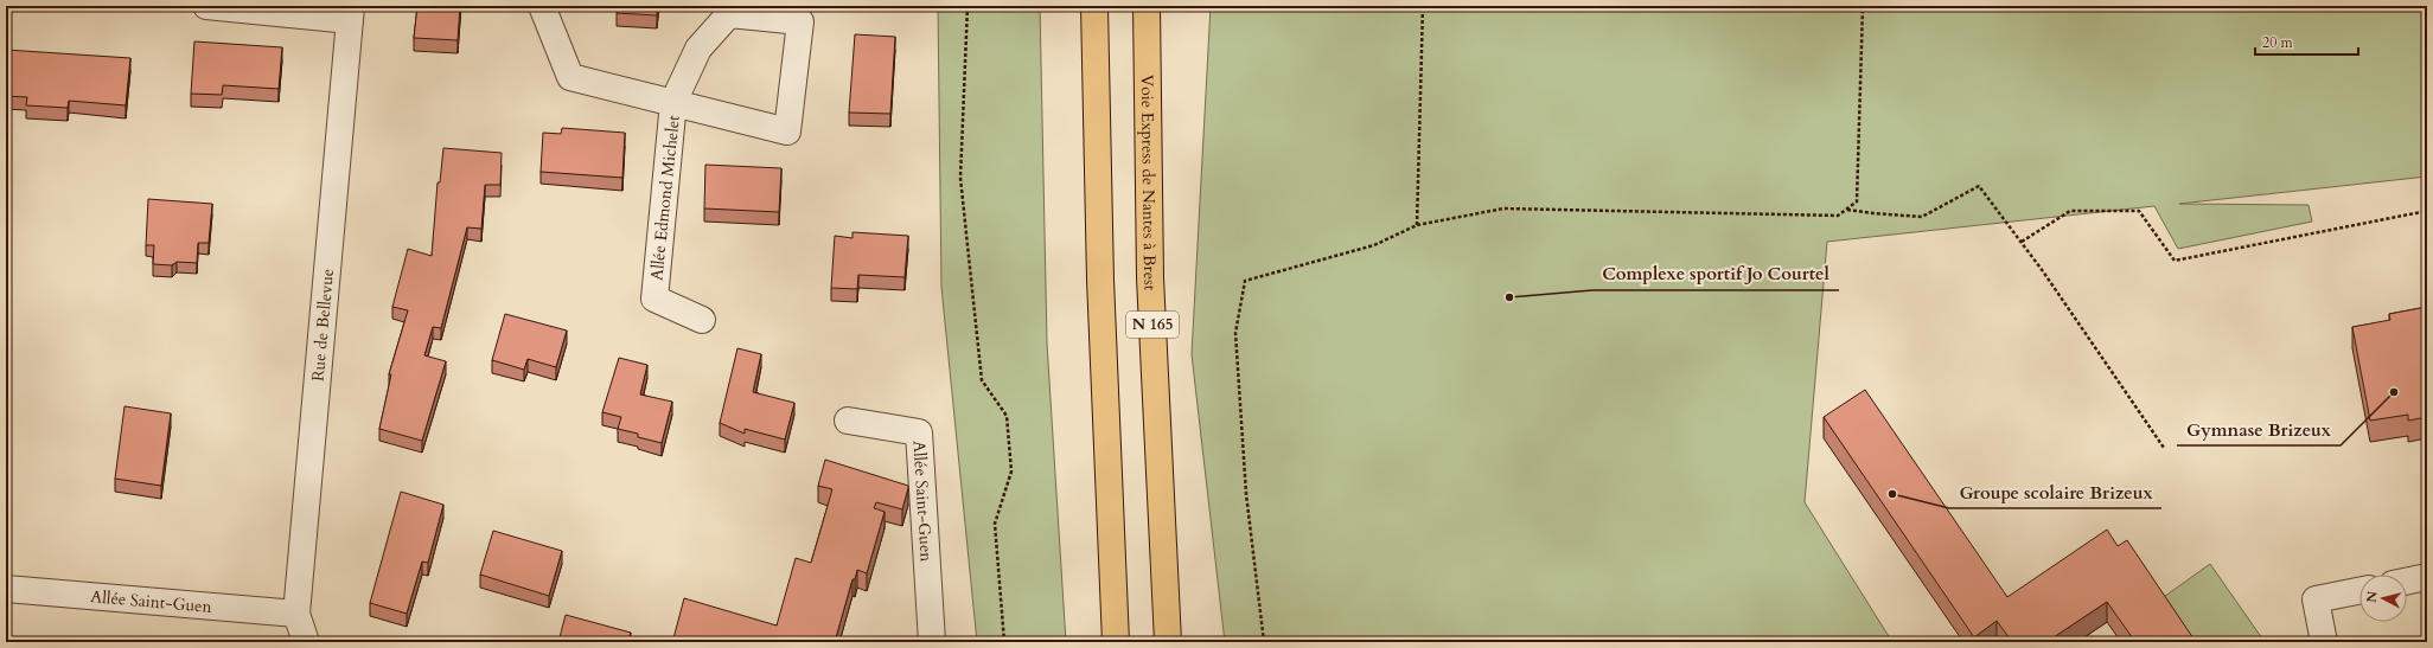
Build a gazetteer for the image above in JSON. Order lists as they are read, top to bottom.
{
  "streets": {
    "highway": ["Voie Express de Nantes à Brest", "N 165"],
    "street": ["Allée Edmond Michelet", "Rue de Bellevue", "Allée Saint-Guen"]
  },
  "crossings": [
    ["Rue de Bellevue", "Allée Saint-Guen"]
  ],
  "places": ["Complexe sportif Jo Courtel", "Gymnase Brizeux", "Groupe scolaire Brizeux"],
  "scale_bar": "20 m",
  "north": "left"
}
